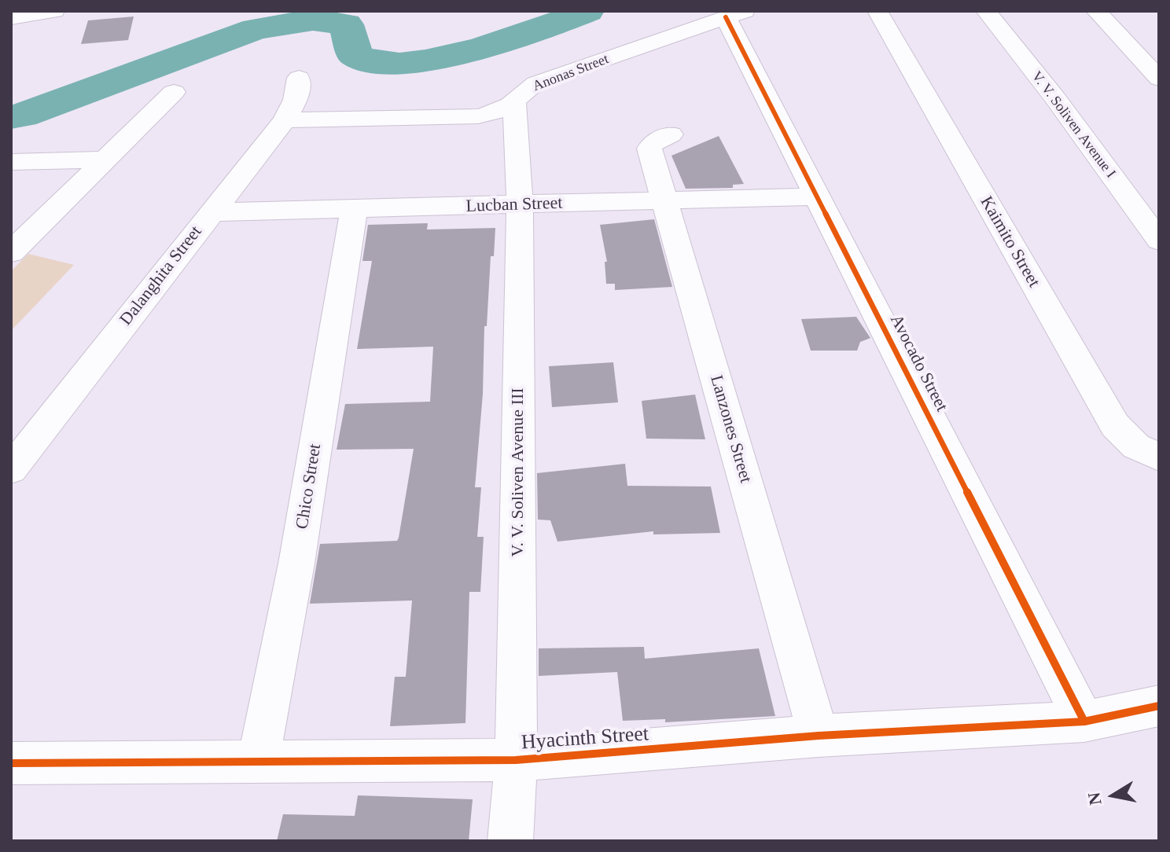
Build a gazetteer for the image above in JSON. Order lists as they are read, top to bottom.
{
  "streets": {
    "street": [
      "Anonas Street",
      "V. V. Soliven Avenue I",
      "Lucban Street",
      "Kaimito Street",
      "Dalanghita Street",
      "Avocado Street",
      "Lanzones Street",
      "V. V. Soliven Avenue III",
      "Chico Street",
      "Hyacinth Street"
    ]
  },
  "crossings": [
    ["Anonas Street", "Dalanghita Street"],
    ["Anonas Street", "Avocado Street"],
    ["Anonas Street", "V. V. Soliven Avenue III"],
    ["Lucban Street", "Dalanghita Street"],
    ["Lucban Street", "Avocado Street"],
    ["Lucban Street", "Lanzones Street"],
    ["Lucban Street", "V. V. Soliven Avenue III"],
    ["Lucban Street", "Chico Street"],
    ["Avocado Street", "Hyacinth Street"],
    ["Lanzones Street", "Hyacinth Street"],
    ["V. V. Soliven Avenue III", "Hyacinth Street"],
    ["Chico Street", "Hyacinth Street"]
  ],
  "north": "left"
}
